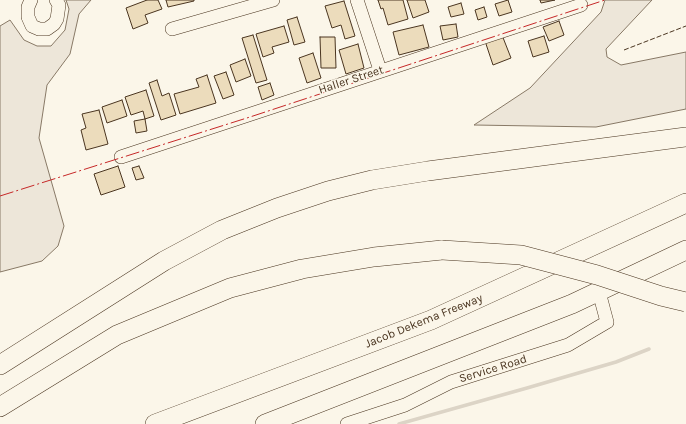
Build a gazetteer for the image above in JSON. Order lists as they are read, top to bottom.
{
  "streets": {
    "highway": ["Jacob Dekema Freeway"],
    "street": ["Haller Street", "Service Road"]
  }
}
